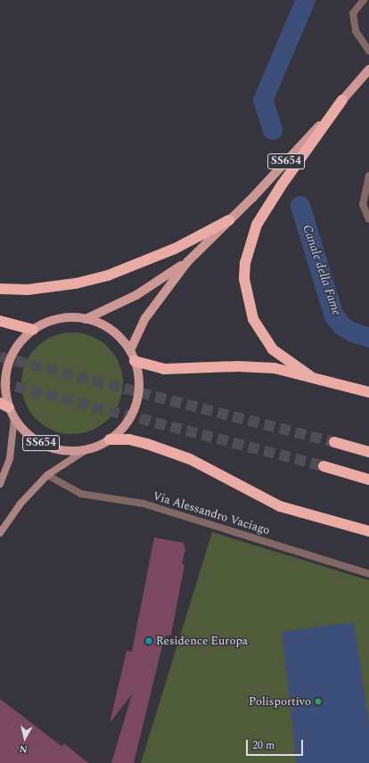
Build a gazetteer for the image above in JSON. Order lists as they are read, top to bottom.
{
  "streets": {
    "main road": ["SS654"],
    "street": ["Via Alessandro Vaciago"]
  },
  "crossings": [
    ["SS654", "Via Alessandro Vaciago"]
  ],
  "water": ["Canale della Fame"],
  "places": ["Residence Europa", "Polisportivo"],
  "scale_bar": "20 m",
  "north": "bottom"
}
